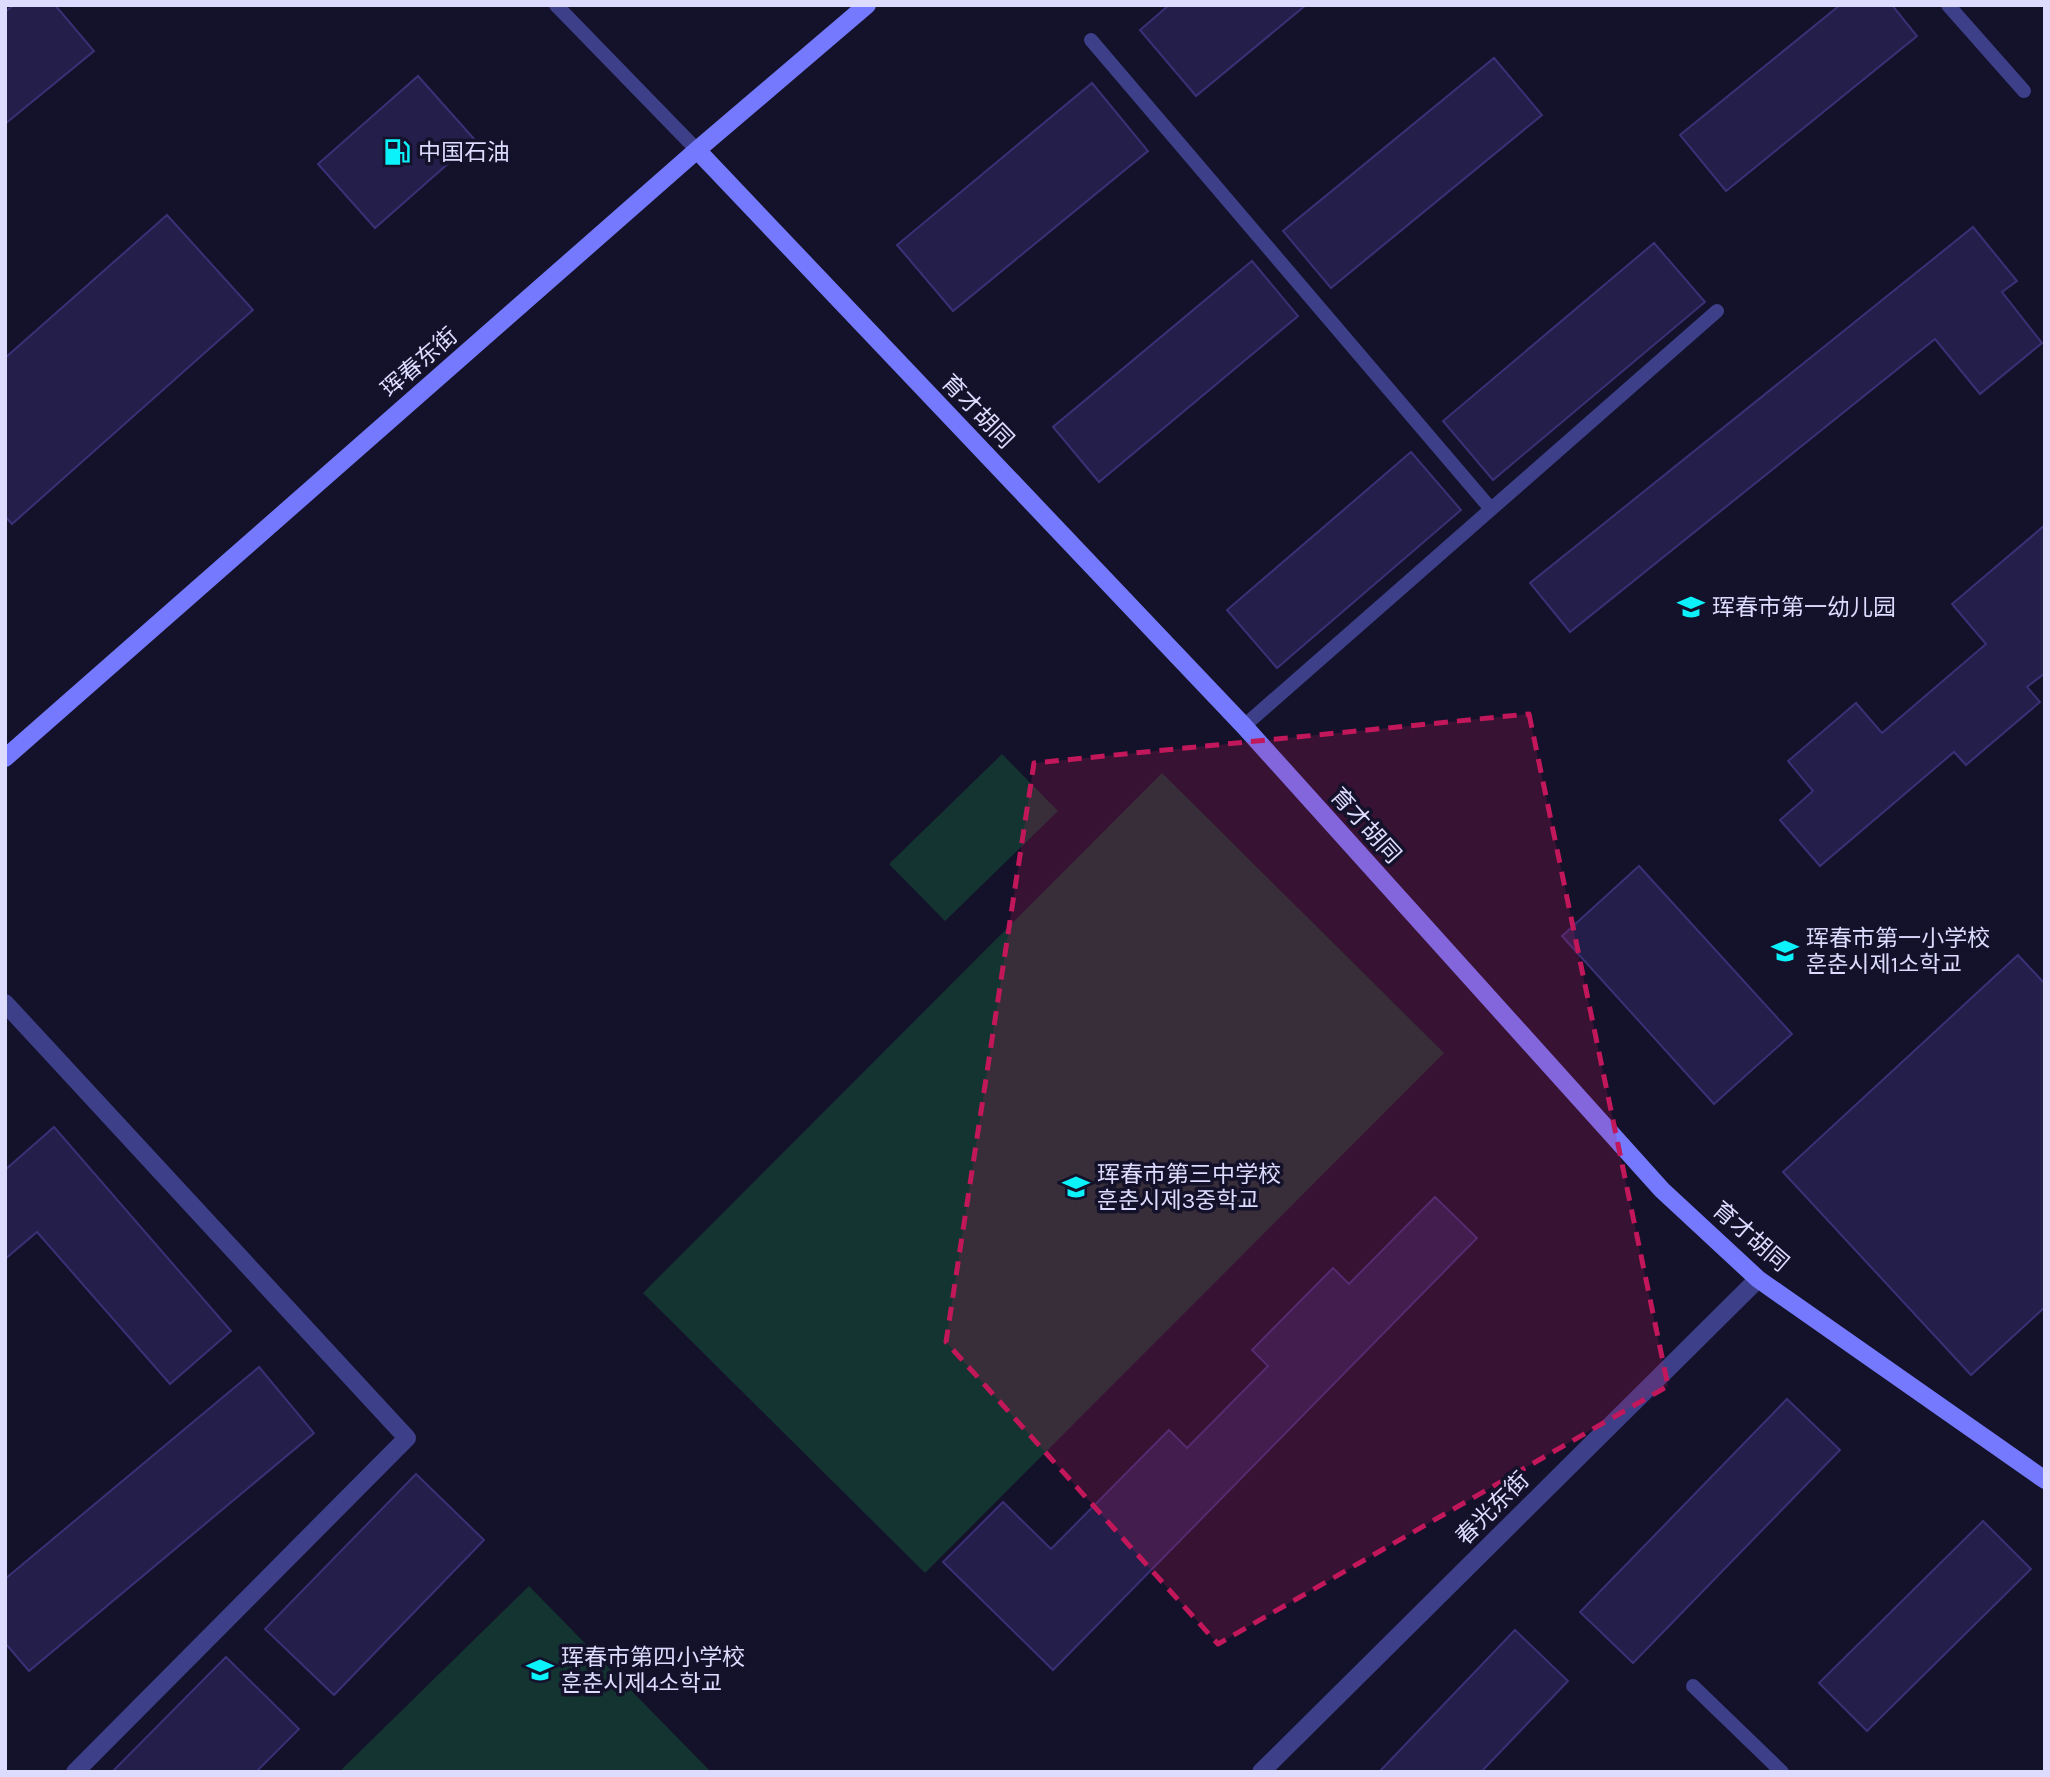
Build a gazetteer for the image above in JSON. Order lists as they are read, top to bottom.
{
  "streets": {
    "street": ["珲春东街", "育才胡同", "春光东街"]
  },
  "crossings": [
    ["珲春东街", "育才胡同"],
    ["育才胡同", "春光东街"]
  ],
  "places": {
    "fuel station": ["中国石油"],
    "school or university": [
      "珲春市第一幼儿园",
      "珲春市第一小学校 훈춘시제1소학교",
      "珲春市第三中学校 훈춘시제3중학교",
      "珲春市第四小学校 훈춘시제4소학교"
    ]
  }
}
